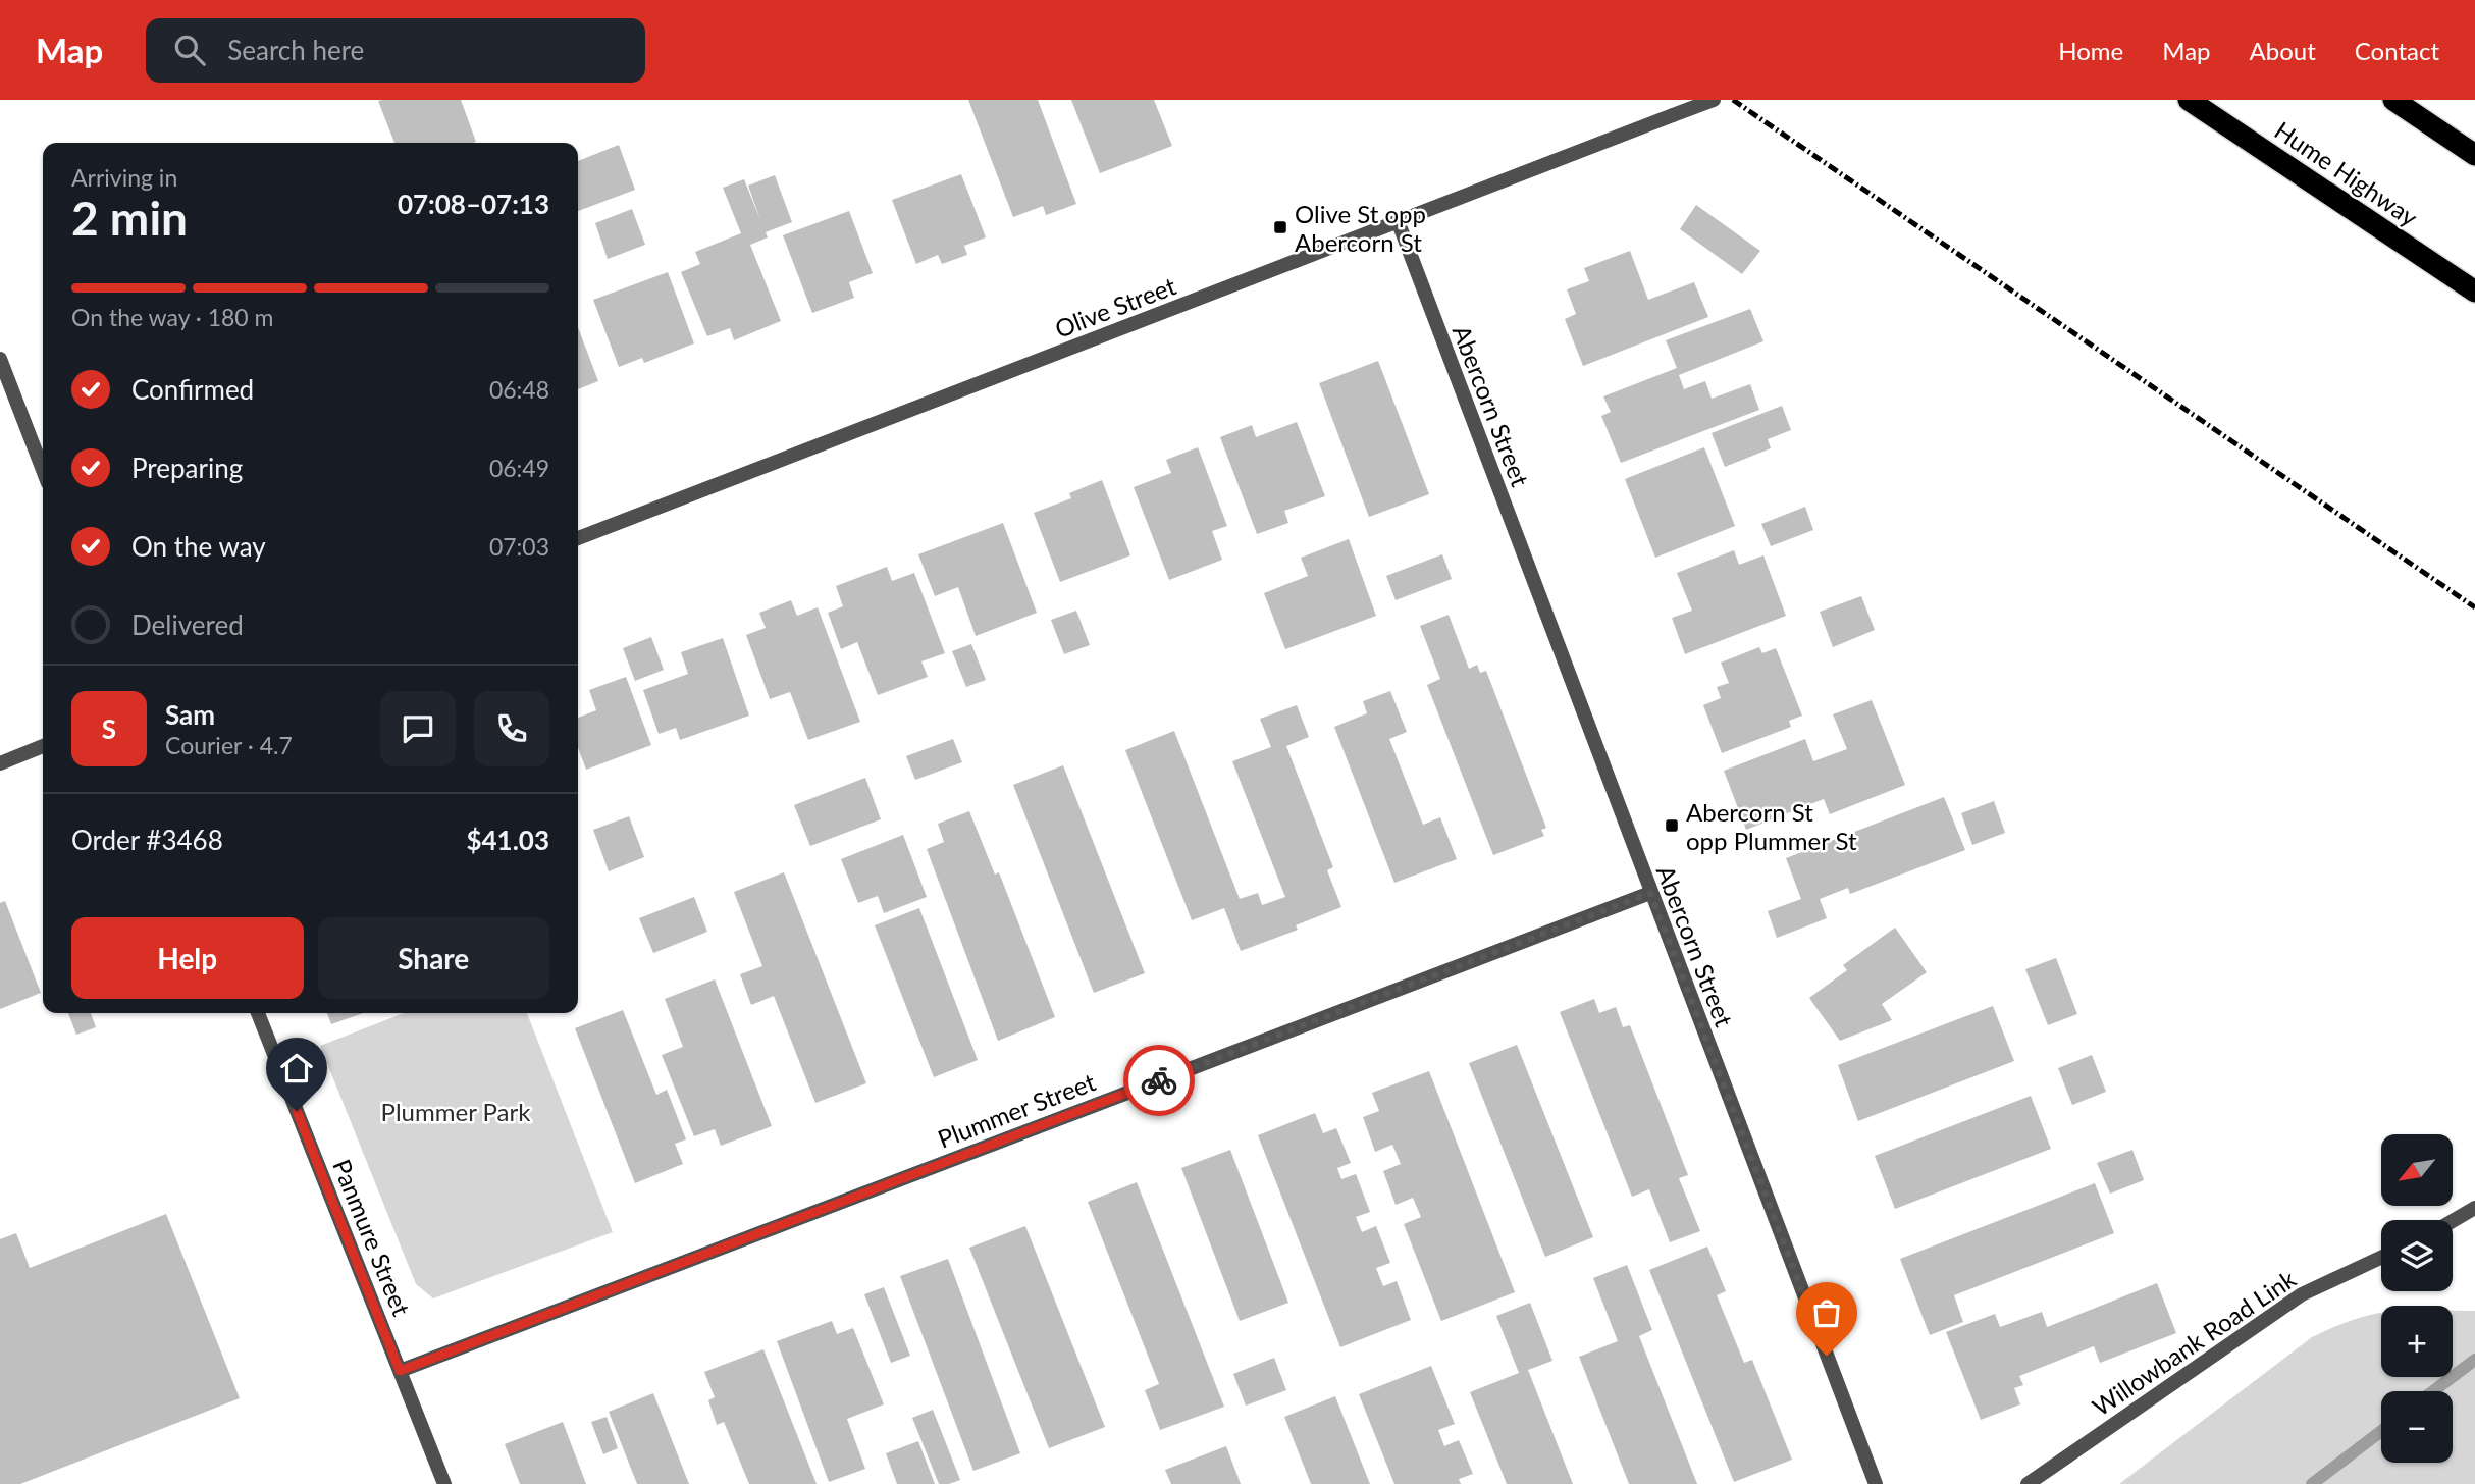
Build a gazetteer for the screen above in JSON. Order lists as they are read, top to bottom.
{
  "streets": {
    "highway": ["Hume Highway"],
    "street": [
      "Olive Street",
      "Abercorn Street",
      "Plummer Street",
      "Panmure Street",
      "Willowbank Road Link"
    ]
  },
  "crossings": [
    ["Olive Street", "Abercorn Street"],
    ["Abercorn Street", "Plummer Street"],
    ["Plummer Street", "Panmure Street"]
  ],
  "parks": ["Plummer Park"],
  "places": {
    "transit": ["Olive St opp Abercorn St", "Abercorn St opp Plummer St"]
  },
  "north": "bottom left",
  "page": {
    "header": "Map",
    "search": "Search here",
    "nav": [
      "Home",
      "Map",
      "About",
      "Contact"
    ],
    "heading": ["2 min", "Arriving in", "07:08–07:13"],
    "panel": [
      "Sam",
      "Courier · 4.7",
      "Order #3468",
      "$41.03"
    ],
    "bar": "On the way · 180 m",
    "list": [
      ["Confirmed", "06:48"],
      ["Preparing", "06:49"],
      ["On the way", "07:03"],
      "Delivered"
    ],
    "round": "S",
    "buttons": ["Help", "Share"],
    "map_buttons": ["+", "−"]
  }
}
